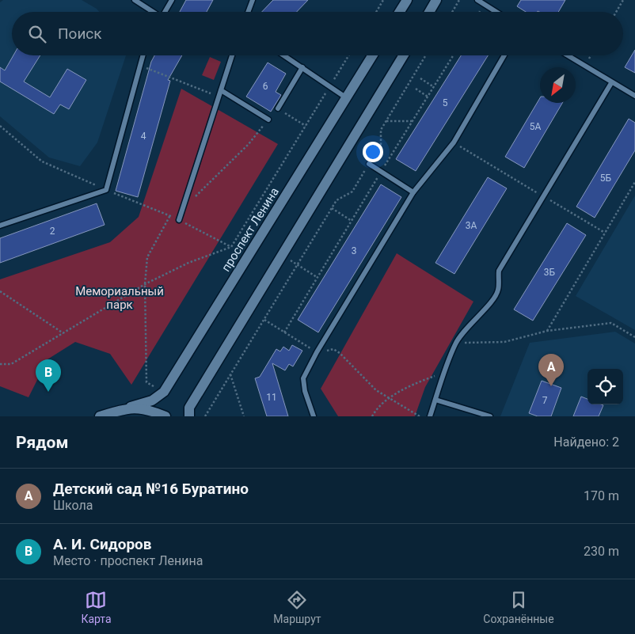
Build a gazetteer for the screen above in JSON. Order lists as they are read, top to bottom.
{
  "streets": {
    "main road": ["проспект Ленина"]
  },
  "parks": ["Мемориальный парк"],
  "house_numbers": [
    "6",
    "5",
    "5А",
    "4",
    "5Б",
    "3А",
    "2",
    "3",
    "3Б",
    "11",
    "7"
  ],
  "north": "bottom left",
  "page": {
    "search": "Поиск",
    "pins": ["A", "B"],
    "heading": ["Рядом", "Найдено: 2"],
    "list": [
      {
        "mark": "A",
        "name": "Детский сад №16 Буратино",
        "note": "Школа",
        "value": "170 m"
      },
      {
        "mark": "B",
        "name": "А. И. Сидоров",
        "note": "Место · проспект Ленина",
        "value": "230 m"
      }
    ],
    "nav": ["Карта", "Маршрут", "Сохранённые"]
  }
}
